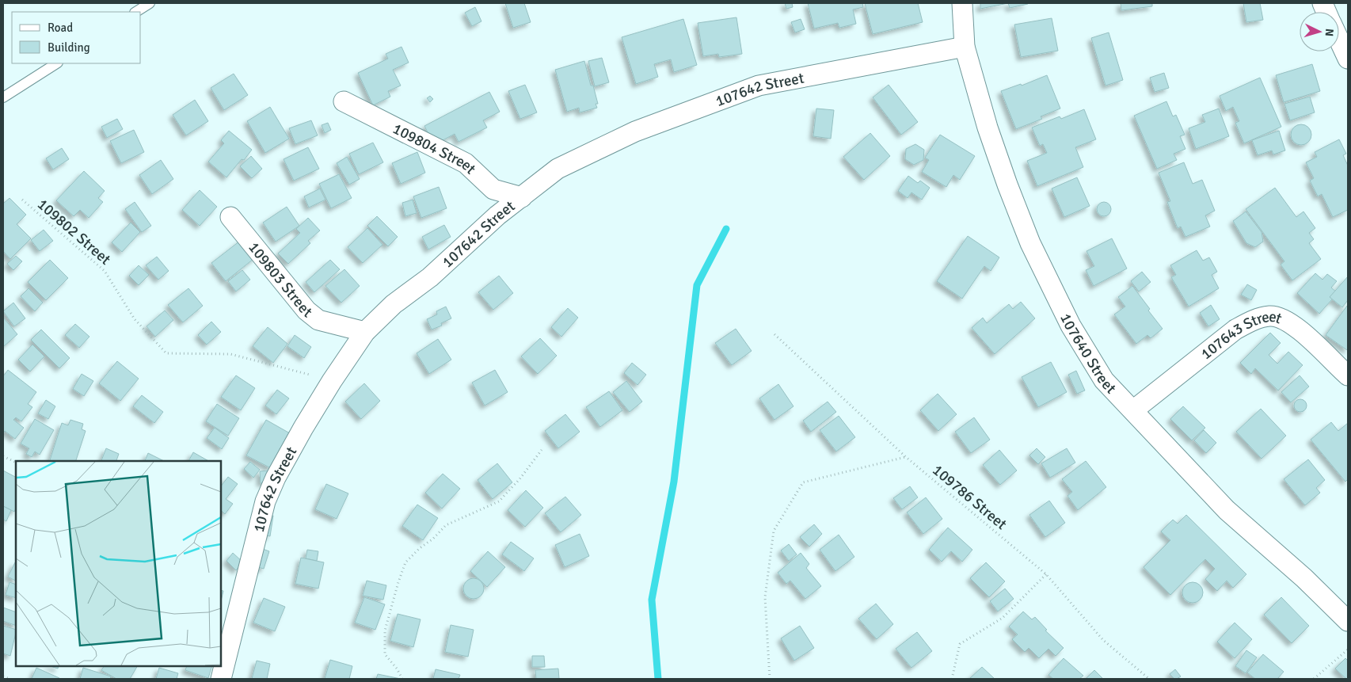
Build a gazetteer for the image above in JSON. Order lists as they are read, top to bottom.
{
  "streets": {
    "street": [
      "107642 Street",
      "109804 Street",
      "109803 Street",
      "107643 Street",
      "107640 Street"
    ],
    "path": ["109802 Street", "109786 Street"]
  },
  "crossings": [
    ["107642 Street", "109804 Street"],
    ["107642 Street", "109802 Street"],
    ["107642 Street", "109803 Street"],
    ["107642 Street", "107640 Street"],
    ["107643 Street", "107640 Street"]
  ],
  "legend": ["Road", "Building"],
  "north": "right"
}
